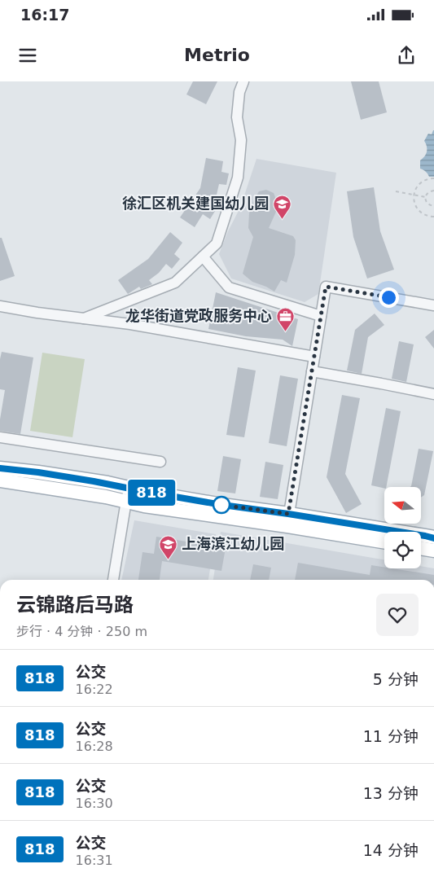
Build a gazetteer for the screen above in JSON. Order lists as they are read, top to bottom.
{
  "places": {
    "school or university": ["徐汇区机关建国幼儿园", "上海滨江幼儿园"],
    "office": ["龙华街道党政服务中心"]
  },
  "lines": ["bus line 818"],
  "north": "left",
  "page": {
    "status": "16:17",
    "header": "Metrio",
    "on_map": "818",
    "heading": ["云锦路后马路", "步行 · 4 分钟 · 250 m"],
    "list": [
      {
        "mark": "818",
        "name": "公交",
        "note": "16:22",
        "value": "5 分钟"
      },
      {
        "mark": "818",
        "name": "公交",
        "note": "16:28",
        "value": "11 分钟"
      },
      {
        "mark": "818",
        "name": "公交",
        "note": "16:30",
        "value": "13 分钟"
      },
      {
        "mark": "818",
        "name": "公交",
        "note": "16:31",
        "value": "14 分钟"
      }
    ]
  }
}
